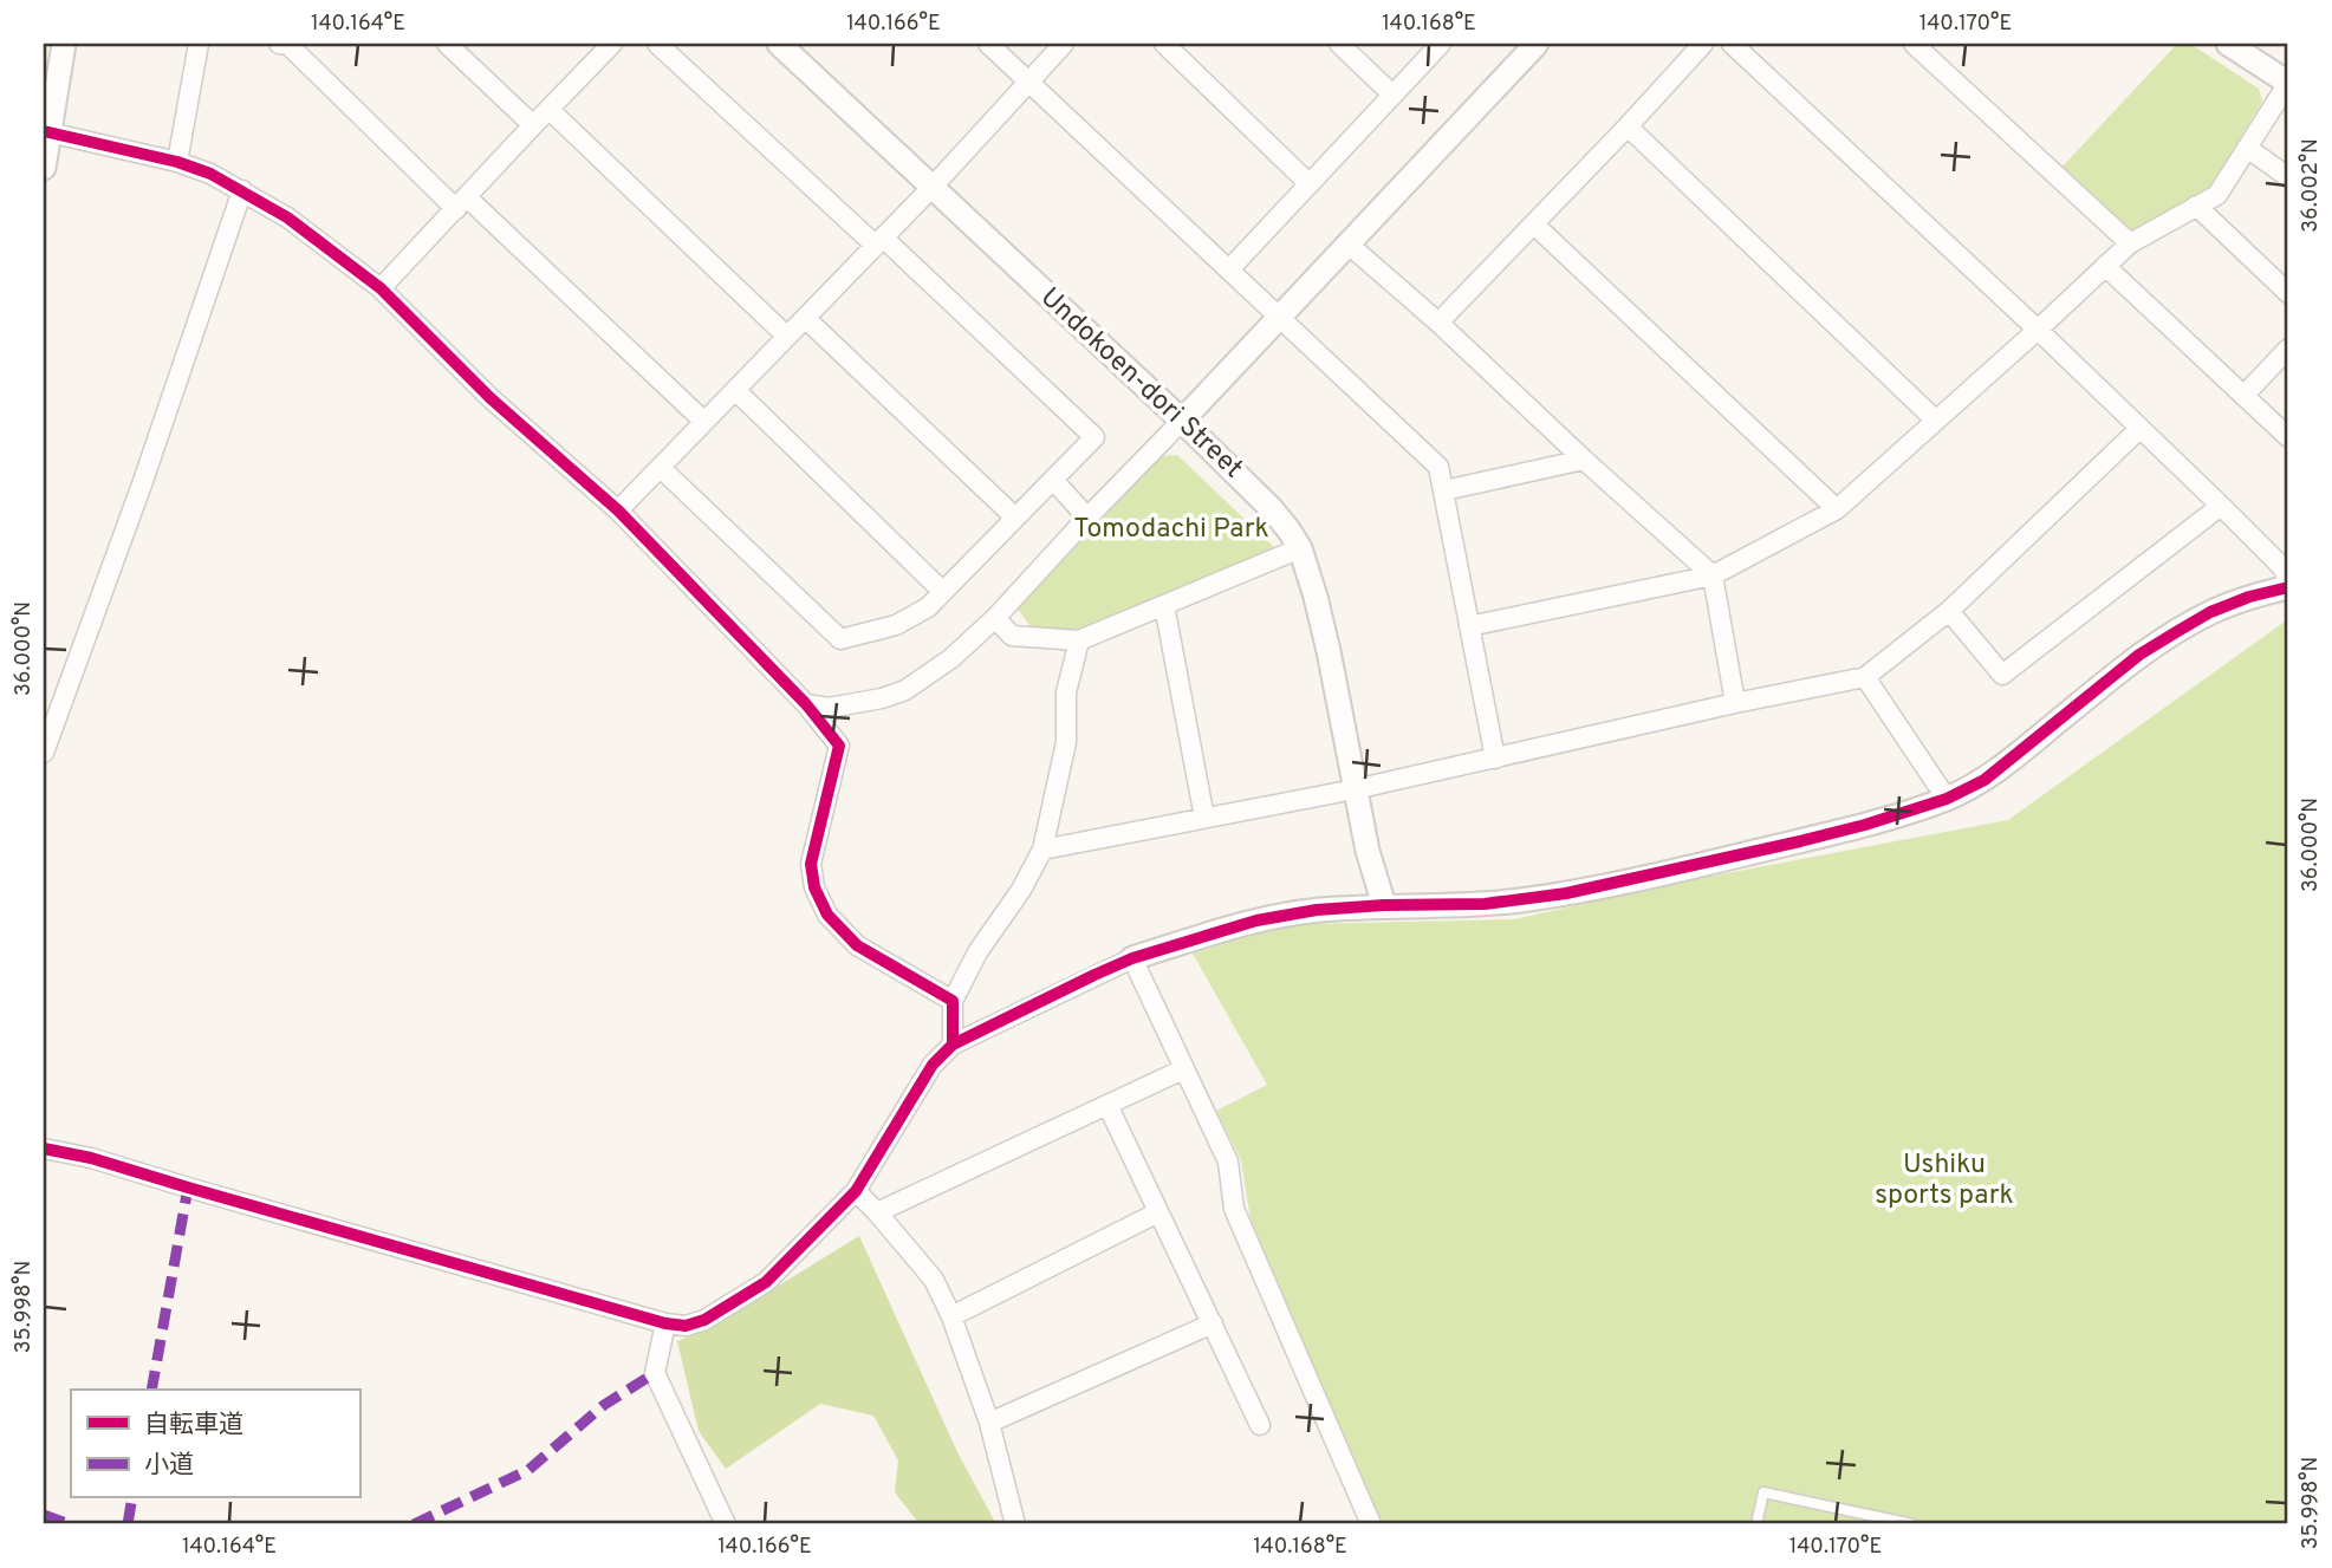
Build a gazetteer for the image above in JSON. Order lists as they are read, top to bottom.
{
  "streets": {
    "street": ["Undokoen-dori Street"]
  },
  "parks": ["Tomodachi Park", "Ushiku sports park"],
  "legend": ["自転車道", "小道"],
  "coordinates": [
    "140.164°E",
    "140.166°E",
    "140.168°E",
    "140.170°E",
    "36.002°N",
    "36.000°N",
    "35.998°N"
  ]
}
